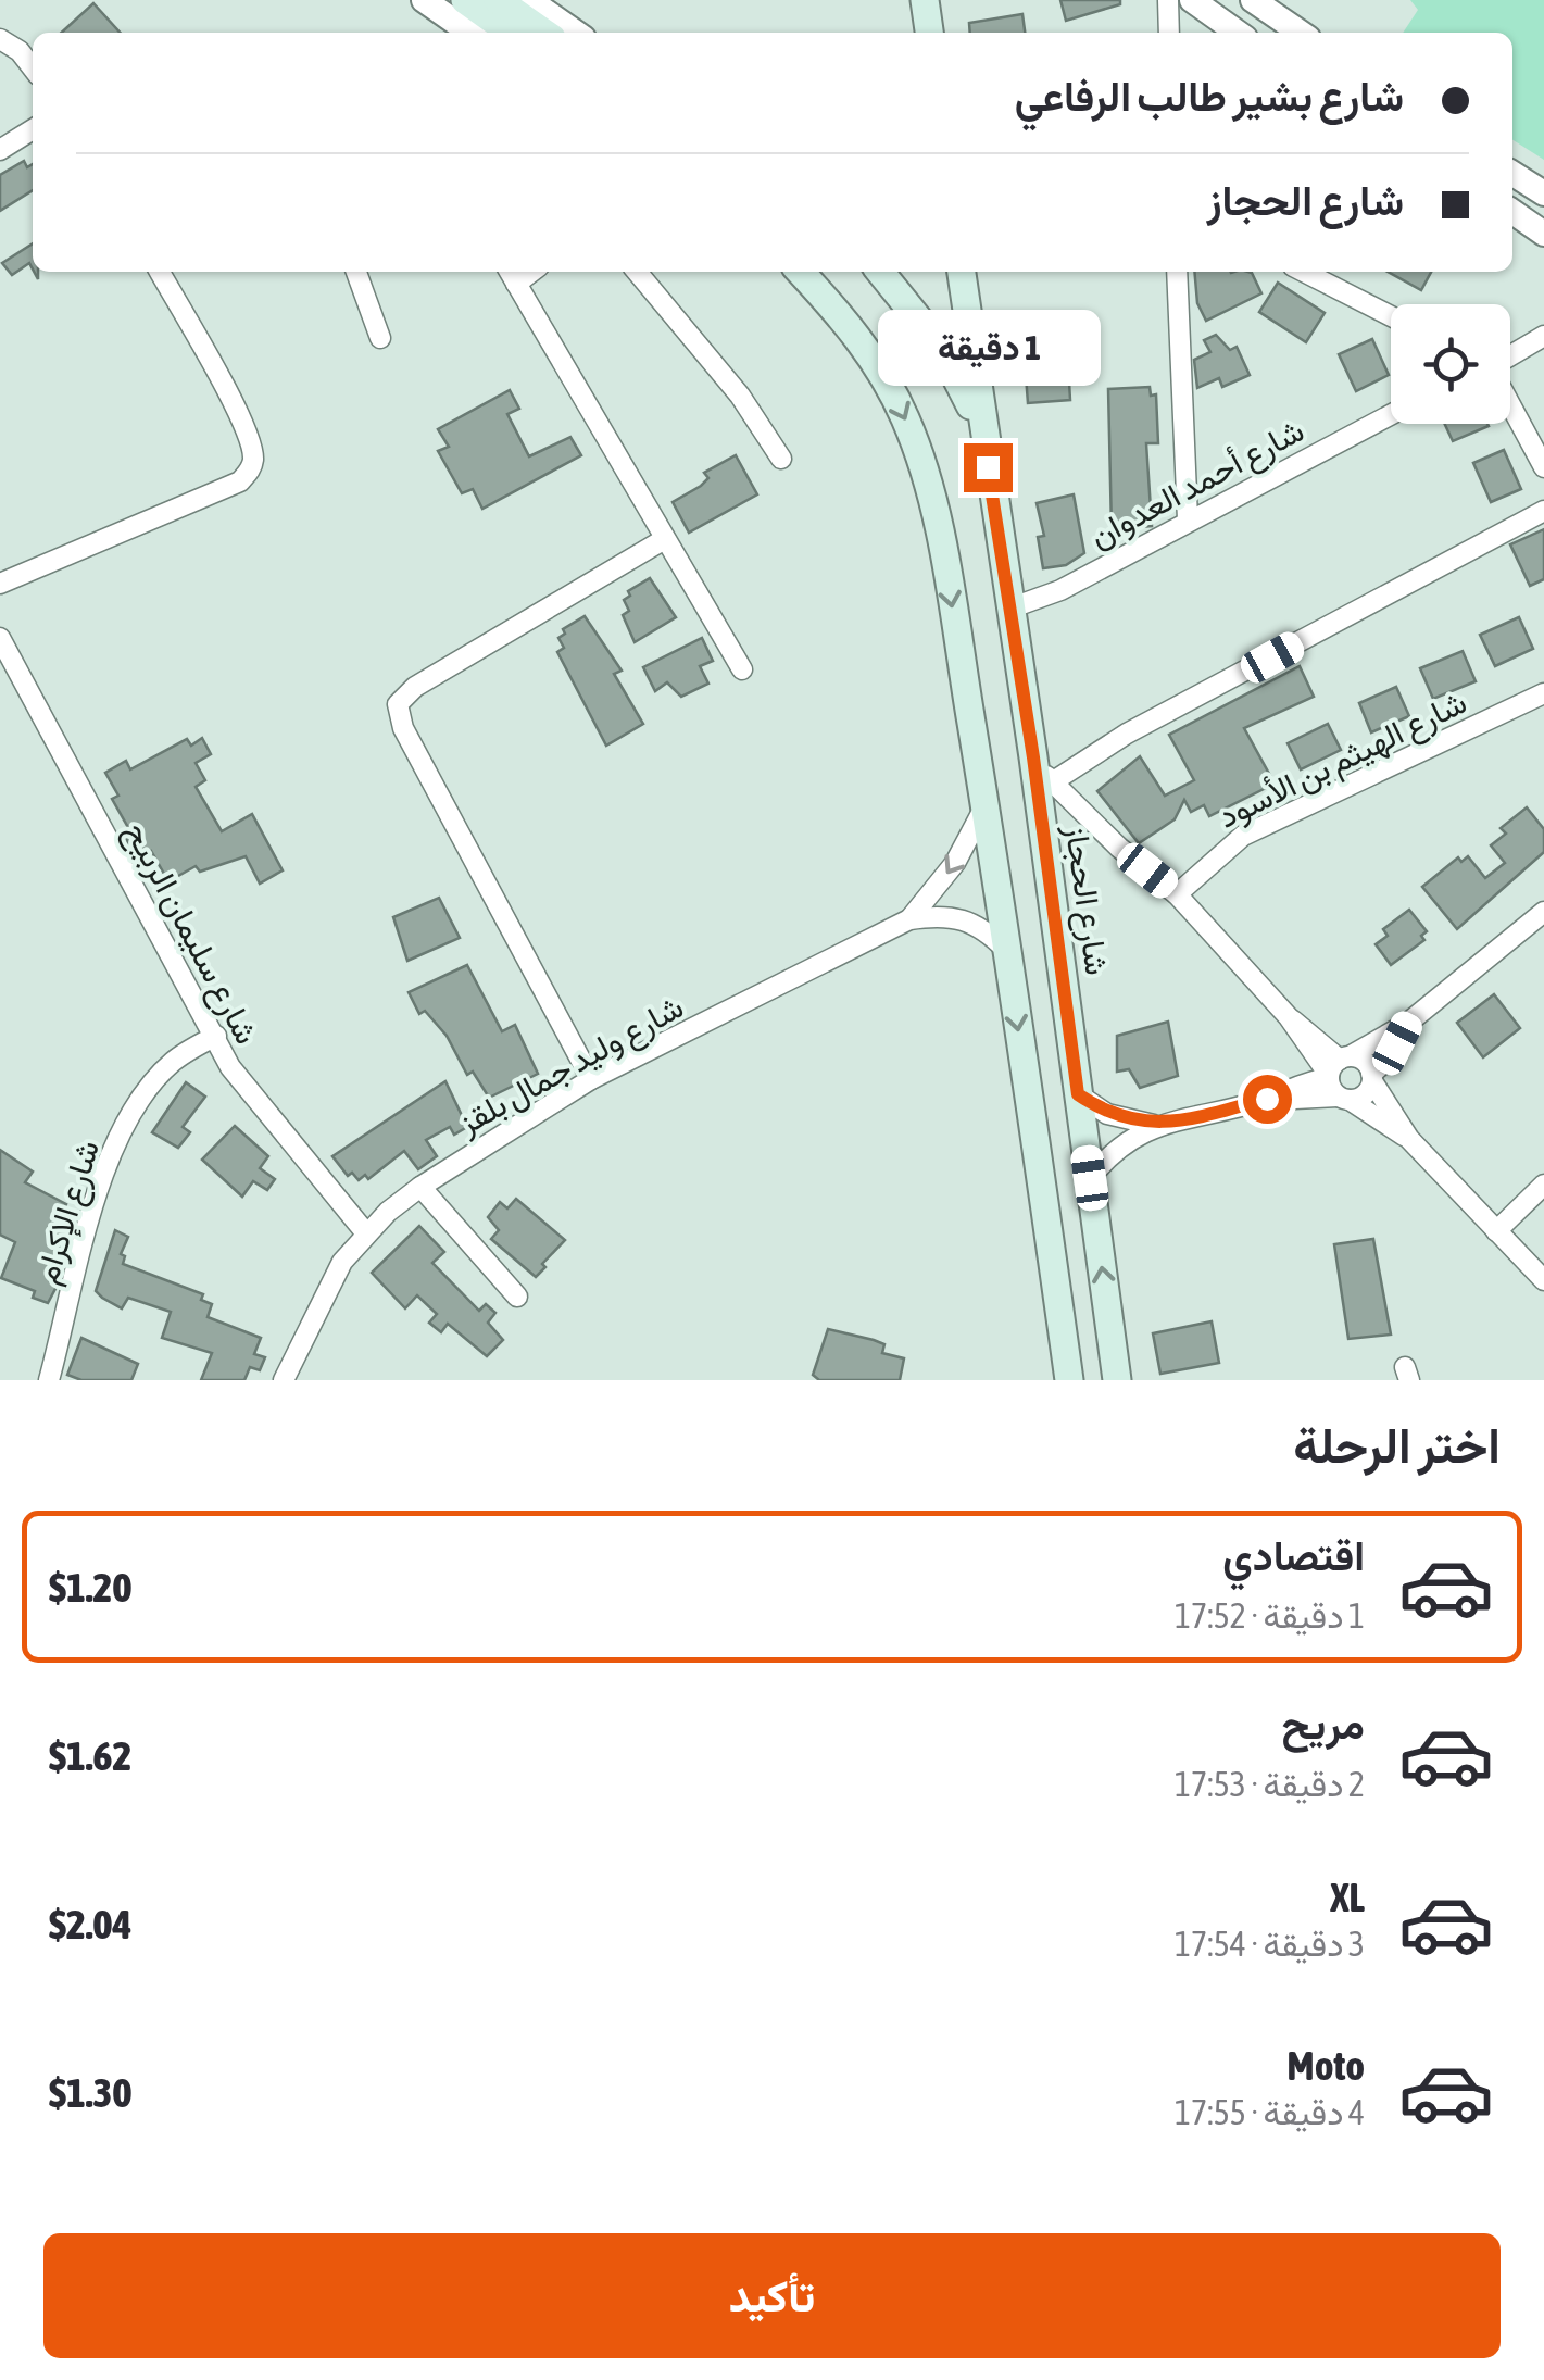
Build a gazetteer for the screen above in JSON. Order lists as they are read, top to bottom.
{
  "streets": {
    "main road": ["شارع الحجاز"],
    "street": [
      "شارع أحمد العدوان",
      "شارع الهيثم بن الأسود",
      "شارع سليمان الربيح",
      "شارع وليد جمال بلقز",
      "شارع الإكرام"
    ]
  },
  "crossings": [
    ["شارع أحمد العدوان", "شارع الحجاز"],
    ["شارع سليمان الربيح", "شارع وليد جمال بلقز"],
    ["شارع سليمان الربيح", "شارع الإكرام"]
  ],
  "page": {
    "banner": ["شارع بشير طالب الرفاعي", "شارع الحجاز"],
    "bubble": "1 دقيقة",
    "heading": "اختر الرحلة",
    "list": [
      {
        "name": "اقتصادي",
        "note": "1 دقيقة · 17:52",
        "value": "$1.20"
      },
      {
        "name": "مريح",
        "note": "2 دقيقة · 17:53",
        "value": "$1.62"
      },
      {
        "name": "XL",
        "note": "3 دقيقة · 17:54",
        "value": "$2.04"
      },
      {
        "name": "Moto",
        "note": "4 دقيقة · 17:55",
        "value": "$1.30"
      }
    ],
    "buttons": "تأكيد"
  }
}
